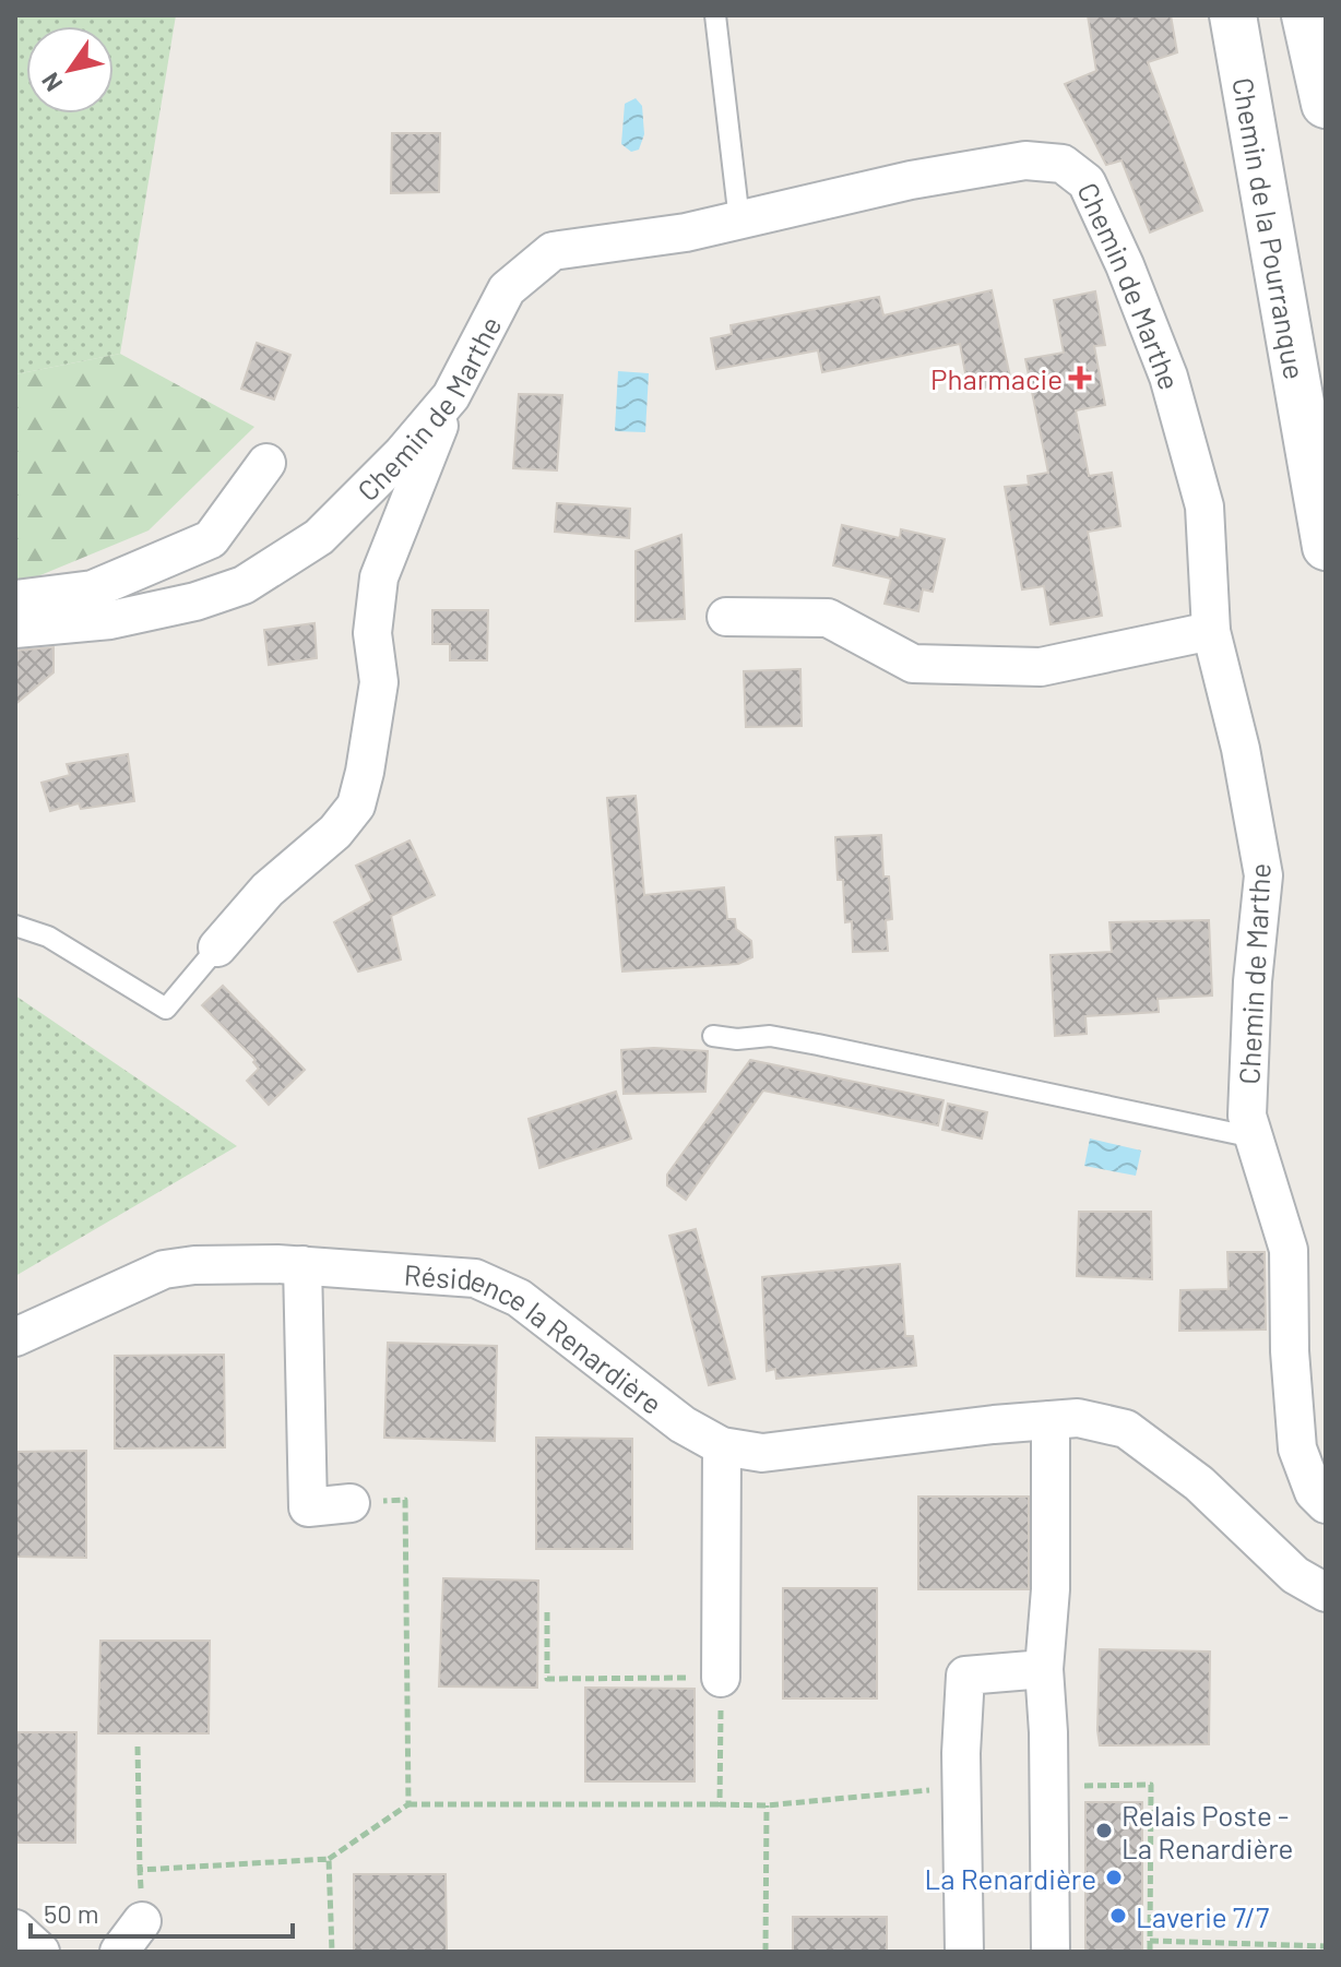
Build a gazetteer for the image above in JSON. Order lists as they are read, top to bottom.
{
  "streets": {
    "street": ["Chemin de la Pourranque", "Chemin de Marthe", "Résidence la Renardière"]
  },
  "places": {
    "health": ["Pharmacie"],
    "other": ["Relais Poste - La Renardière", "La Renardière", "Laverie 7/7"]
  },
  "scale_bar": "50 m",
  "north": "bottom left"
}
